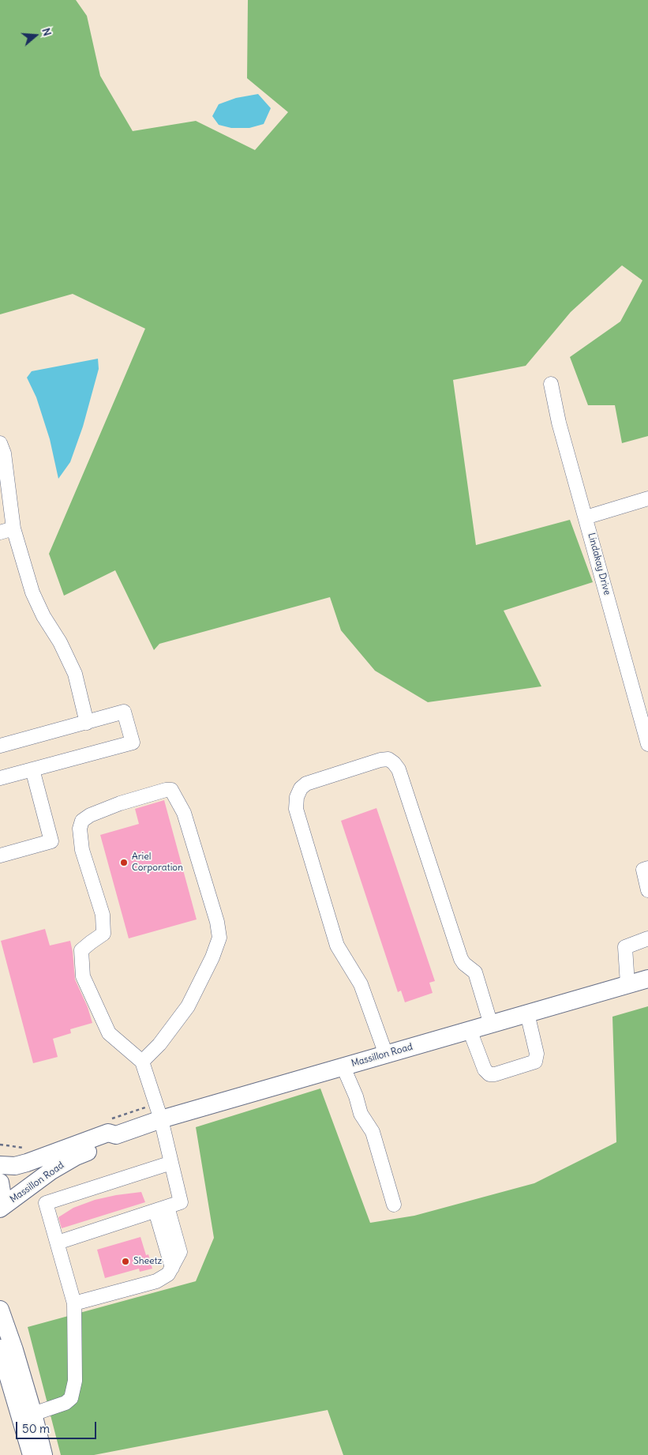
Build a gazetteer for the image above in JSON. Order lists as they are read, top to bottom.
{
  "streets": {
    "main road": ["Massillon Road"],
    "street": ["Lindakay Drive"]
  },
  "places": ["Ariel Corporation", "Sheetz"],
  "scale_bar": "50 m",
  "north": "right"
}
